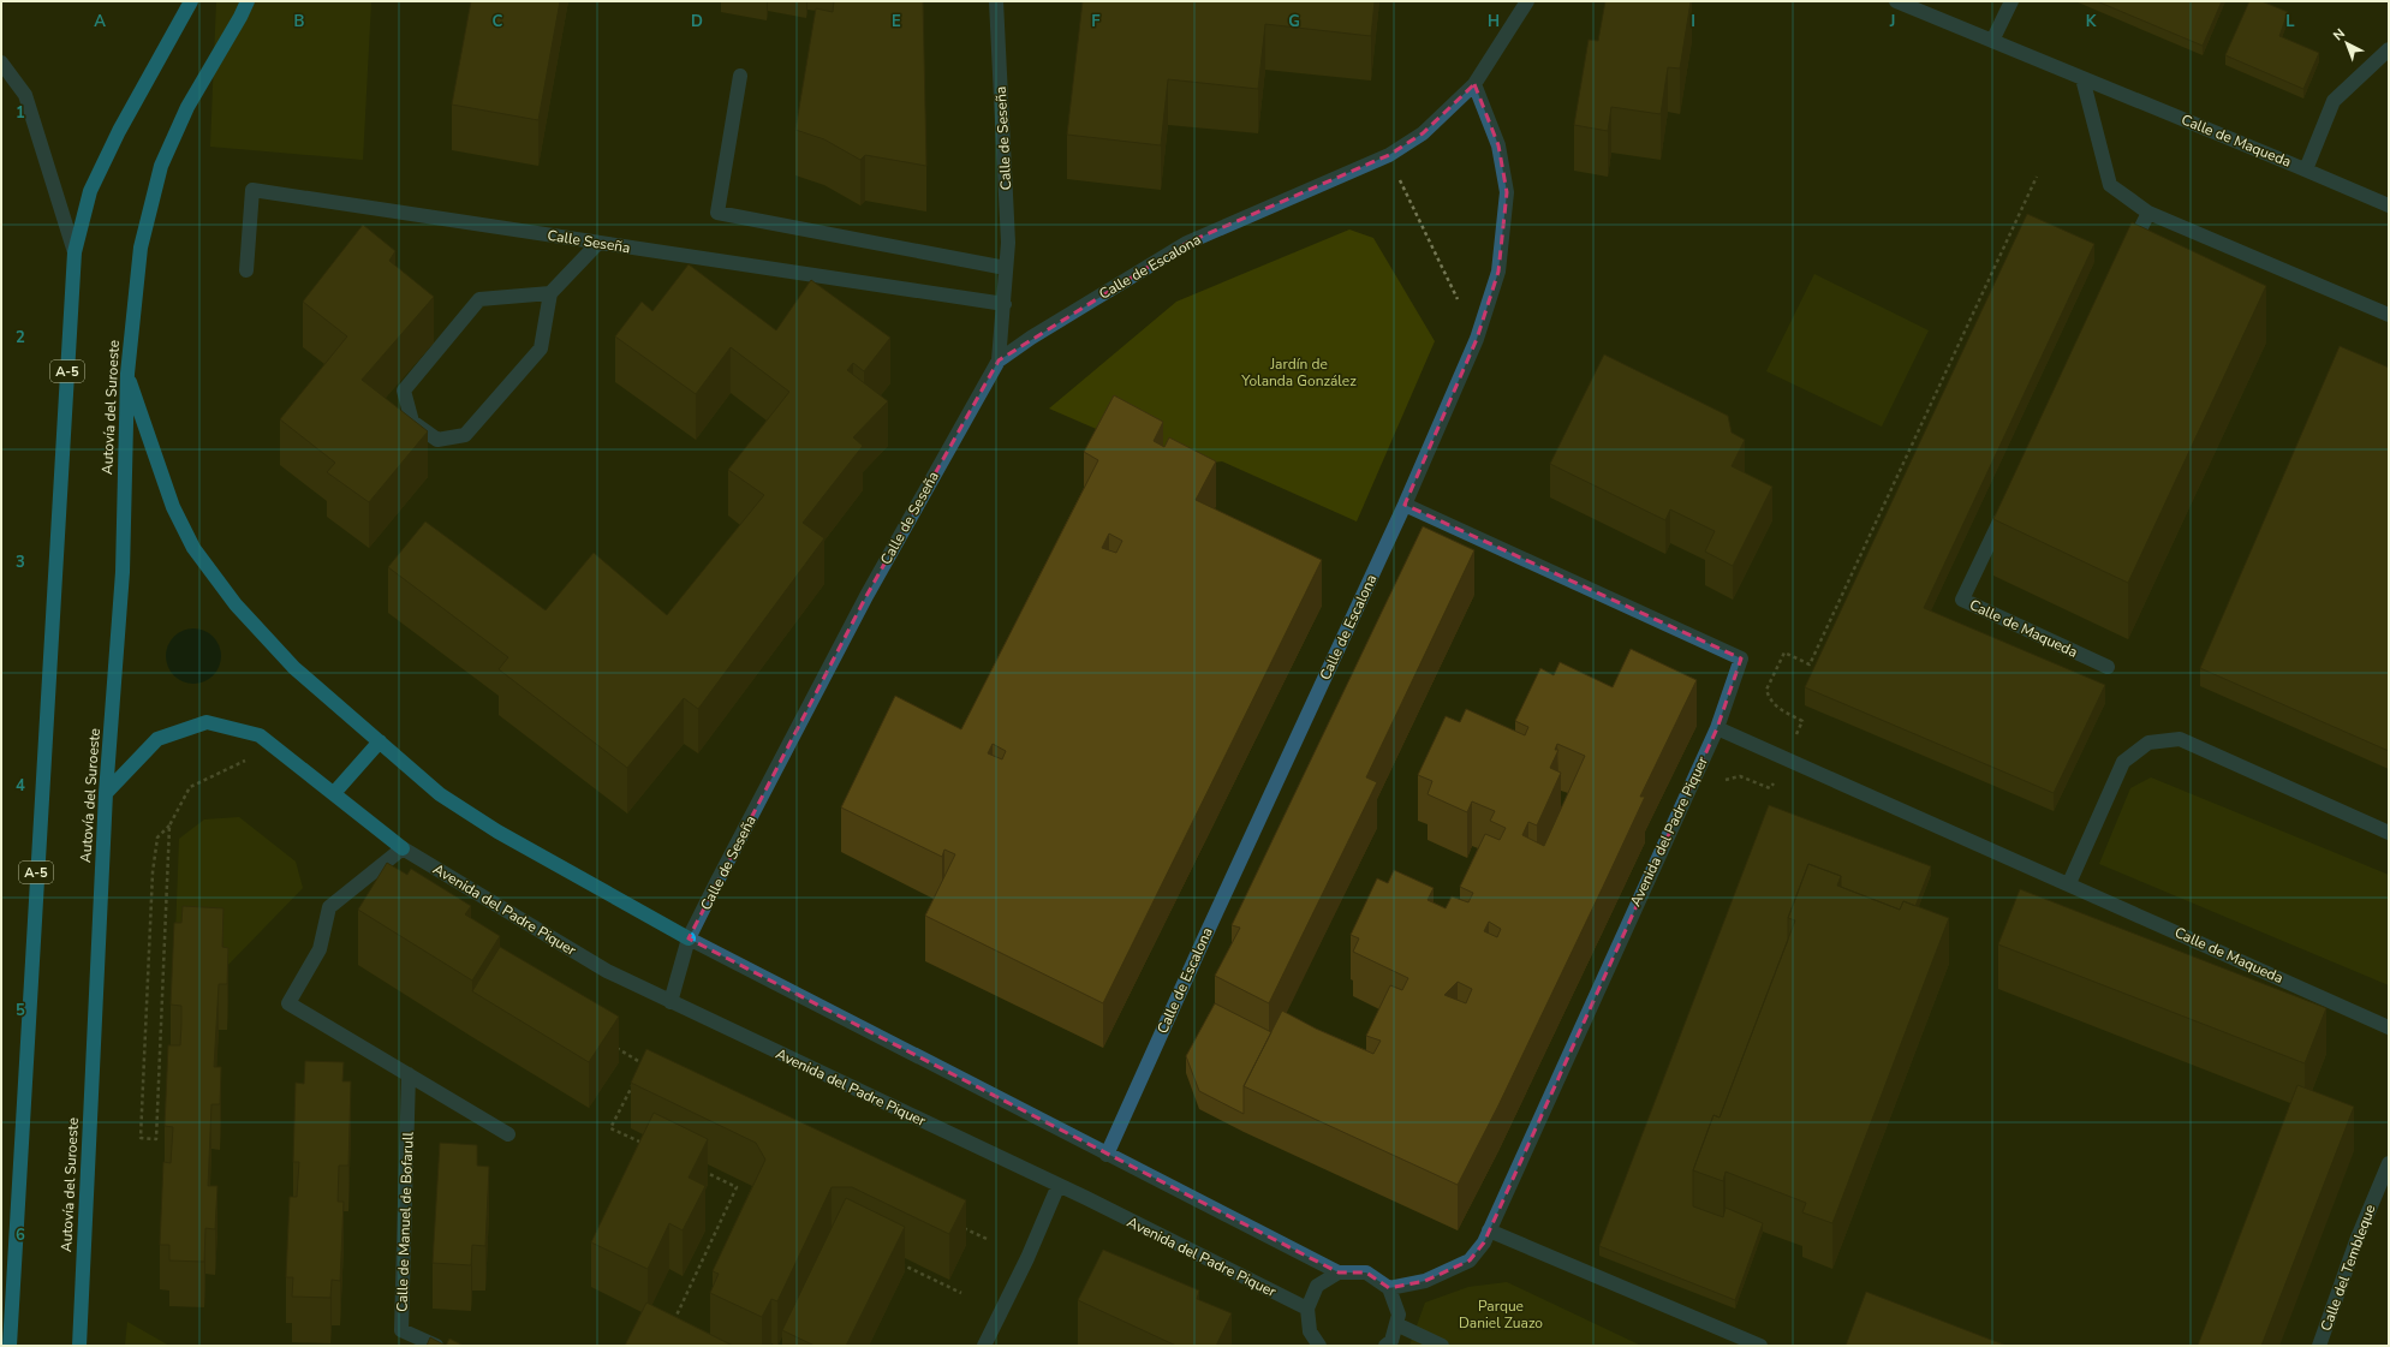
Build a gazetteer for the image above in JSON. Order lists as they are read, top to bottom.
{
  "streets": {
    "highway": ["A-5", "Autovía del Suroeste"],
    "street": [
      "Calle de Seseña",
      "Calle de Maqueda",
      "Calle Seseña",
      "Calle de Escalona",
      "Avenida del Padre Piquer",
      "Calle de Manuel de Bofarull",
      "Calle del Tembleque"
    ]
  },
  "crossings": [
    ["Calle de Seseña", "Calle Seseña"],
    ["Calle de Seseña", "Calle de Escalona"],
    ["Calle de Seseña", "Avenida del Padre Piquer"],
    ["Calle de Maqueda", "Avenida del Padre Piquer"],
    ["Calle de Escalona", "Avenida del Padre Piquer"]
  ],
  "parks": ["Jardín de Yolanda González", "Parque Daniel Zuazo"],
  "north": "top left",
  "grid": {
    "columns": [
      "A",
      "B",
      "C",
      "D",
      "E",
      "F",
      "G",
      "H",
      "I",
      "J",
      "K",
      "L"
    ],
    "rows": [
      "1",
      "2",
      "3",
      "4",
      "5",
      "6"
    ]
  }
}
